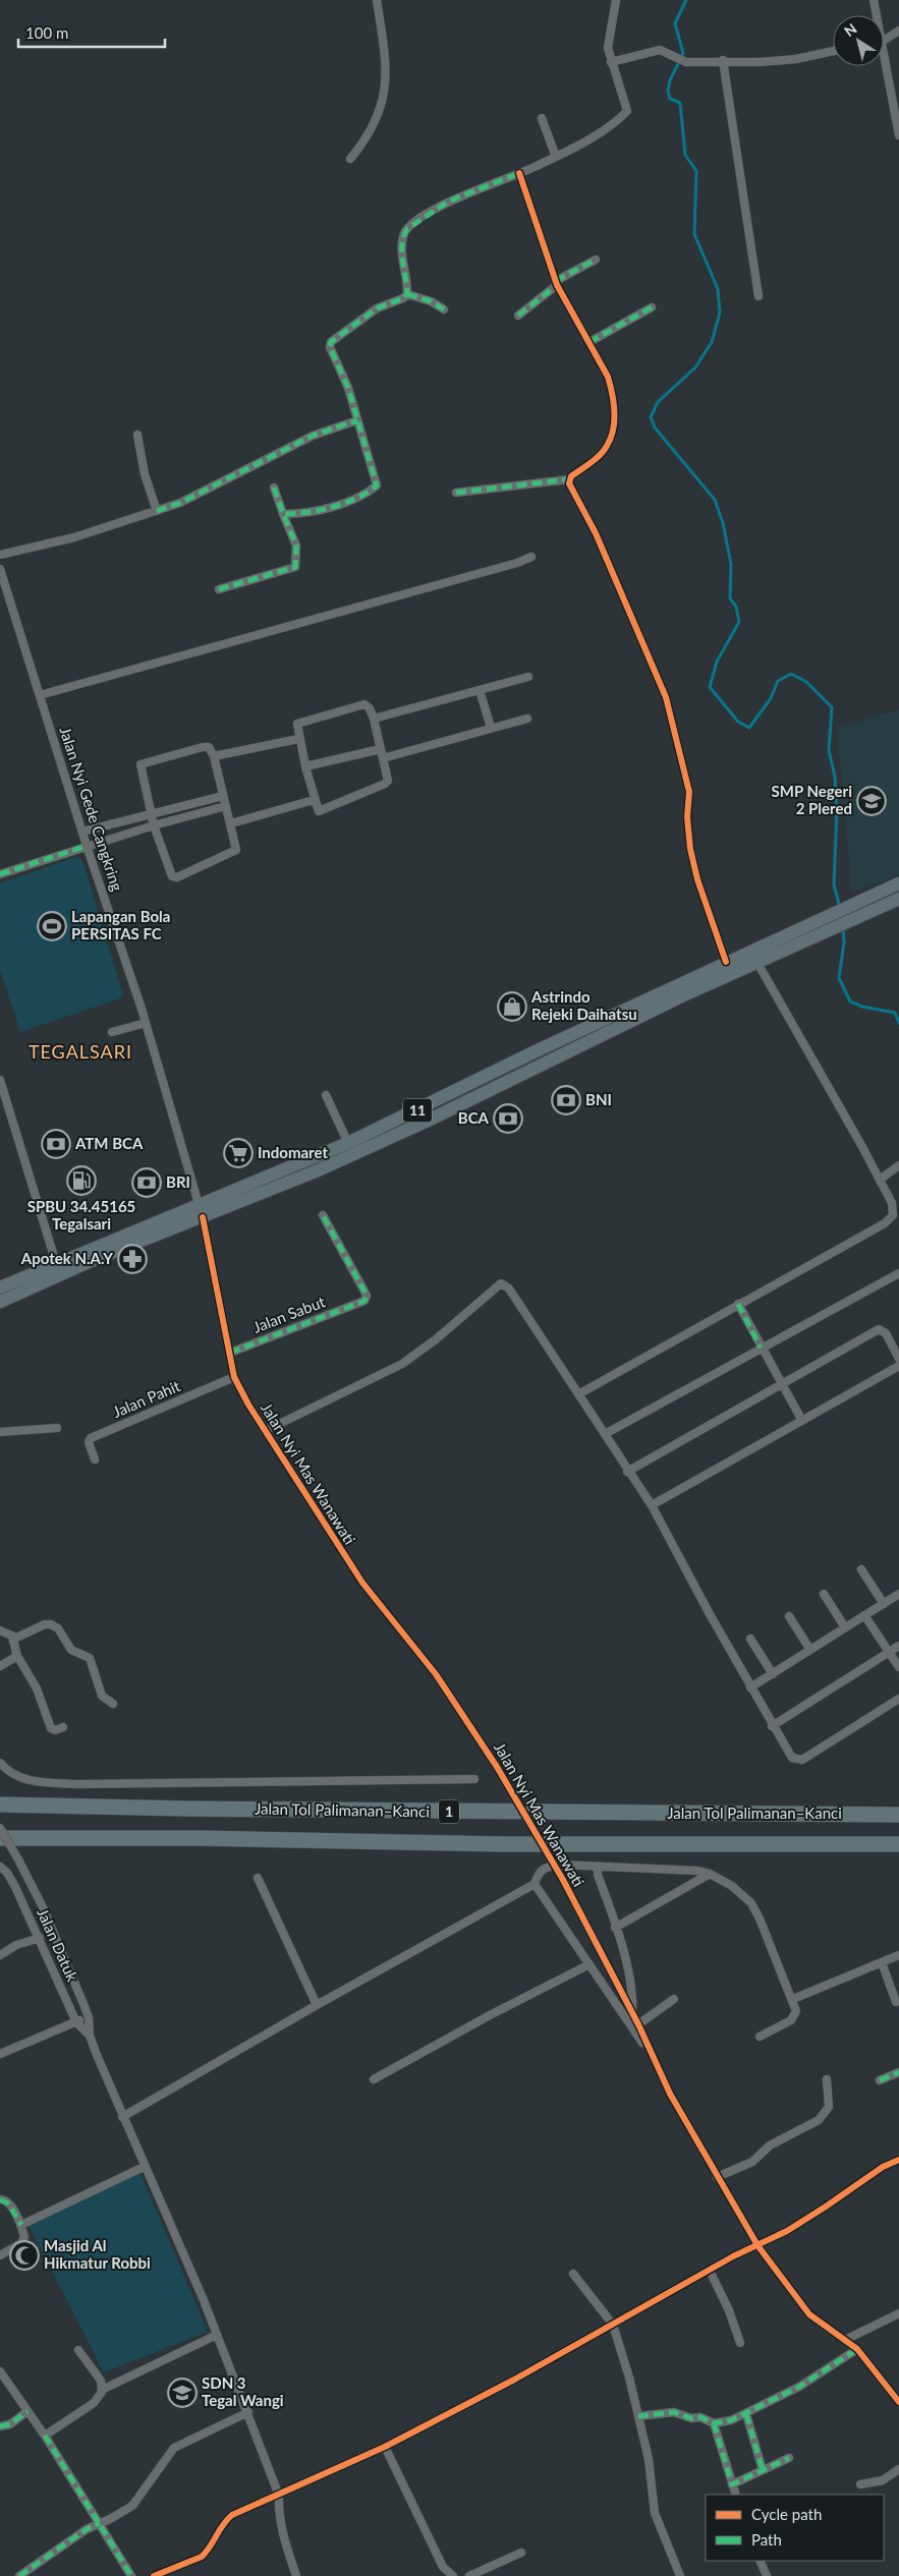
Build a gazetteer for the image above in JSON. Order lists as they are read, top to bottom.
{
  "streets": {
    "highway": ["11", "Jalan Tol Palimanan–Kanci", "1"],
    "street": [
      "Jalan Nyi Gede Cangkring",
      "Jalan Sabut",
      "Jalan Pahit",
      "Jalan Nyi Mas Wanawati",
      "Jalan Datuk"
    ]
  },
  "crossings": [
    ["Jalan Nyi Gede Cangkring", "11"],
    ["11", "Jalan Nyi Mas Wanawati"],
    ["Jalan Sabut", "Jalan Nyi Mas Wanawati"],
    ["Jalan Pahit", "Jalan Nyi Mas Wanawati"]
  ],
  "districts": ["TEGALSARI"],
  "places": {
    "school or university": ["SMP Negeri 2 Plered", "SDN 3 Tegal Wangi"],
    "sports": ["Lapangan Bola PERSITAS FC"],
    "shop": ["Astrindo Rejeki Daihatsu"],
    "bank": [
      "BNI",
      "BCA",
      "ATM BCA",
      "BRI"
    ],
    "supermarket": ["Indomaret"],
    "fuel station": ["SPBU 34.45165 Tegalsari"],
    "pharmacy": ["Apotek N.A.Y"],
    "mosque": ["Masjid Al Hikmatur Robbi"]
  },
  "legend": ["Cycle path", "Path"],
  "scale_bar": "100 m",
  "north": "top left"
}
